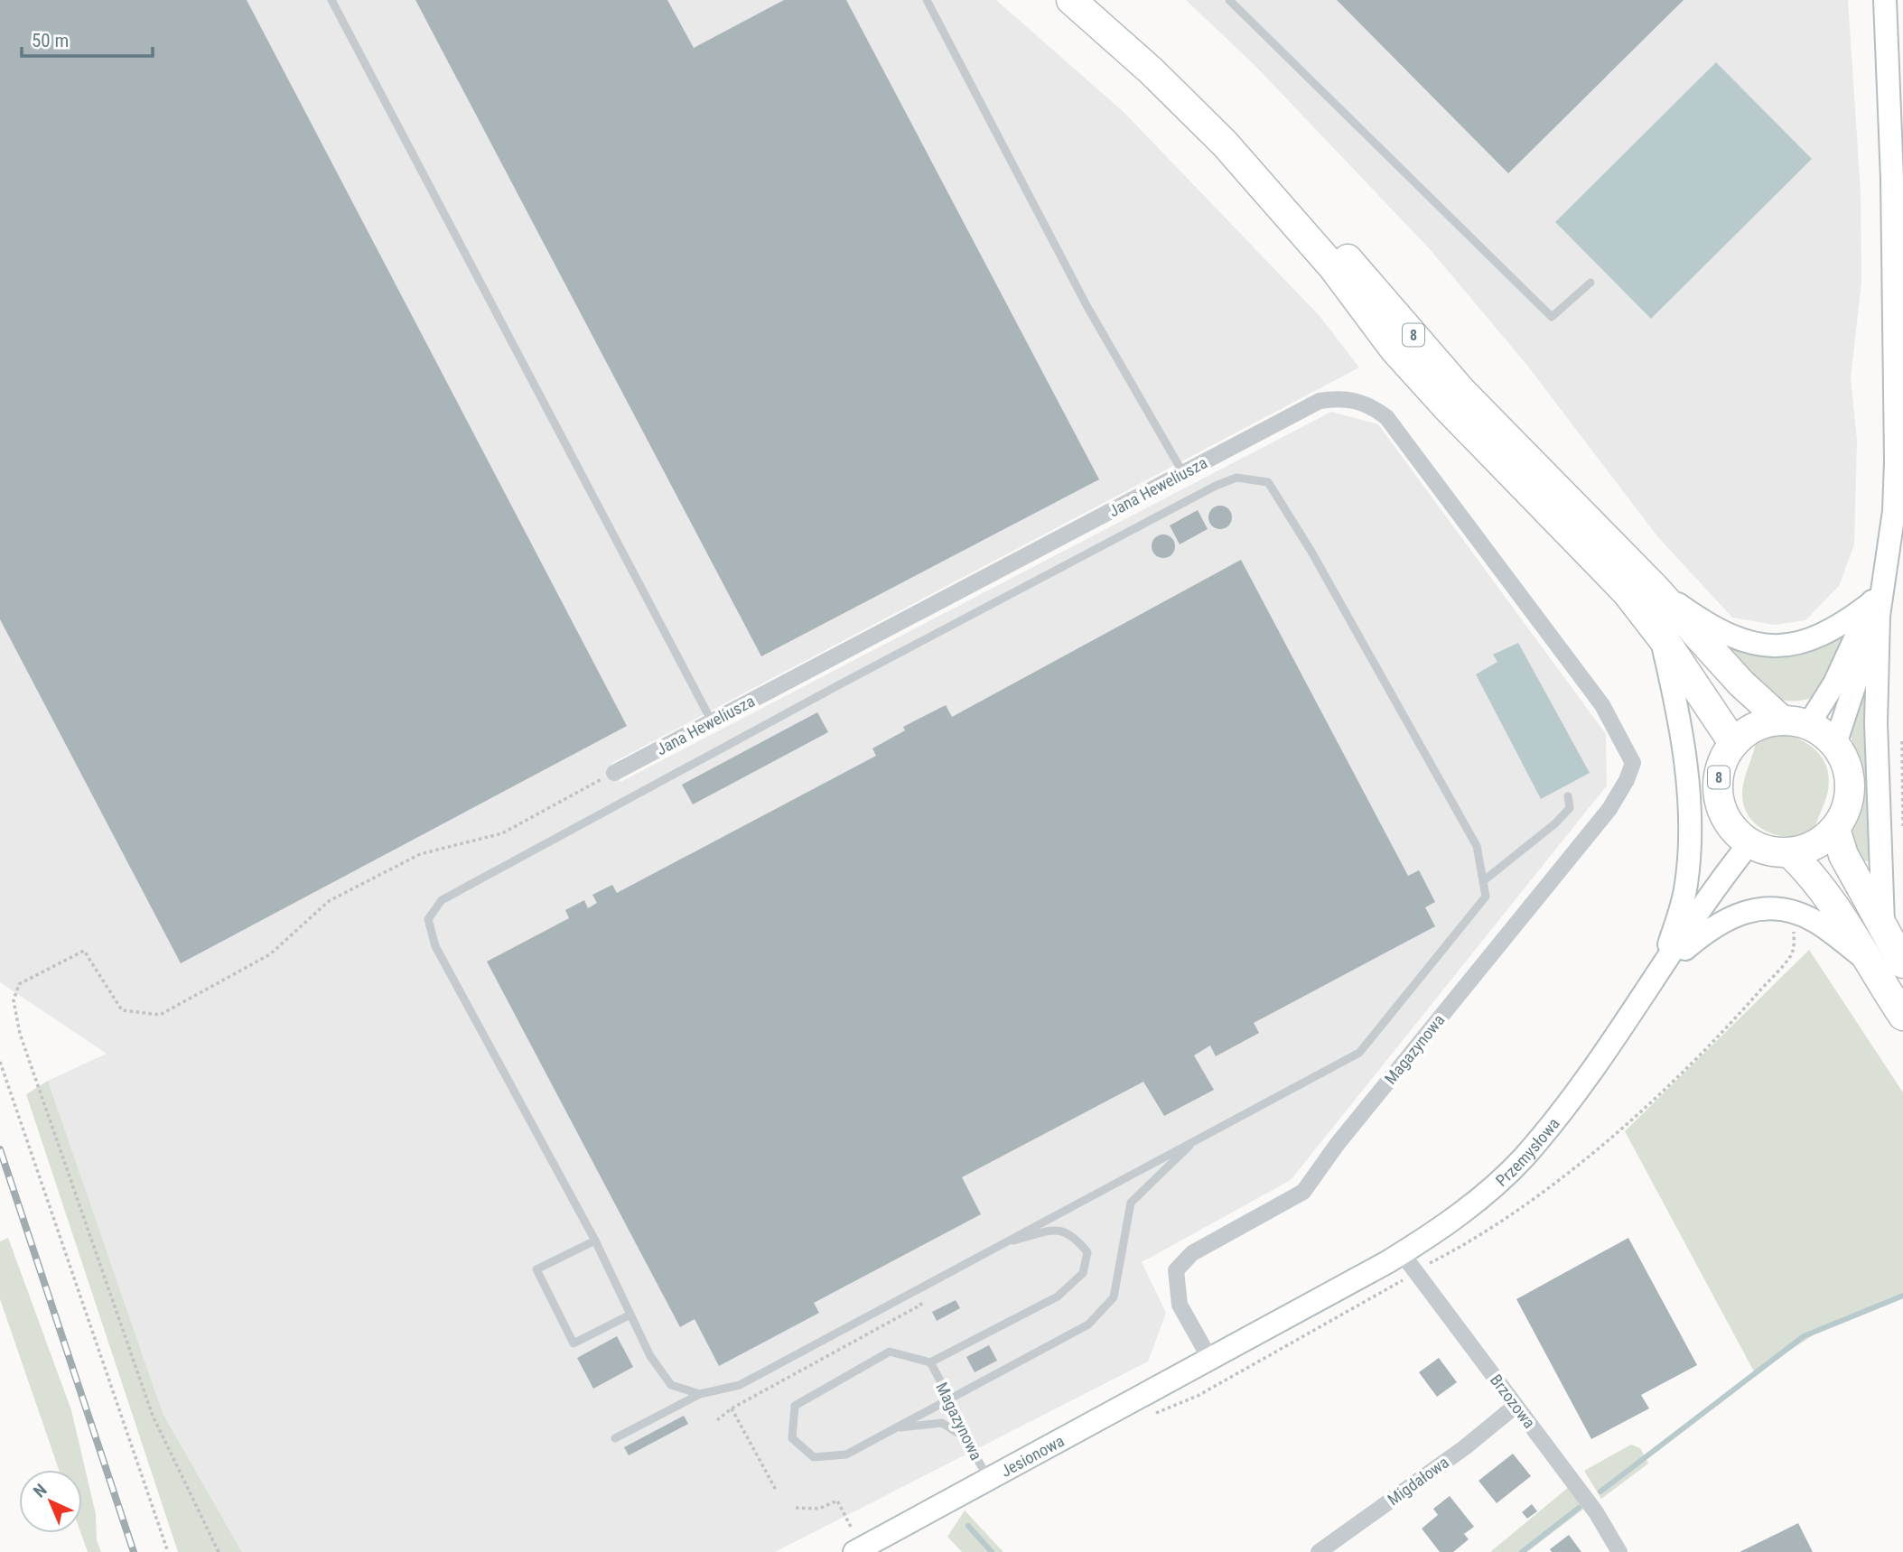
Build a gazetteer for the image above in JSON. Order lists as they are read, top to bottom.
{
  "streets": {
    "highway": ["8"],
    "street": [
      "Jana Heweliusza",
      "Magazynowa",
      "Przemysłowa",
      "Brzozowa",
      "Jesionowa",
      "Migdałowa"
    ]
  },
  "crossings": [
    ["8", "Przemysłowa"],
    ["Jana Heweliusza", "Magazynowa"],
    ["Magazynowa", "Przemysłowa"],
    ["Magazynowa", "Jesionowa"],
    ["Przemysłowa", "Brzozowa"],
    ["Przemysłowa", "Jesionowa"],
    ["Brzozowa", "Migdałowa"]
  ],
  "scale_bar": "50 m",
  "north": "top left"
}
